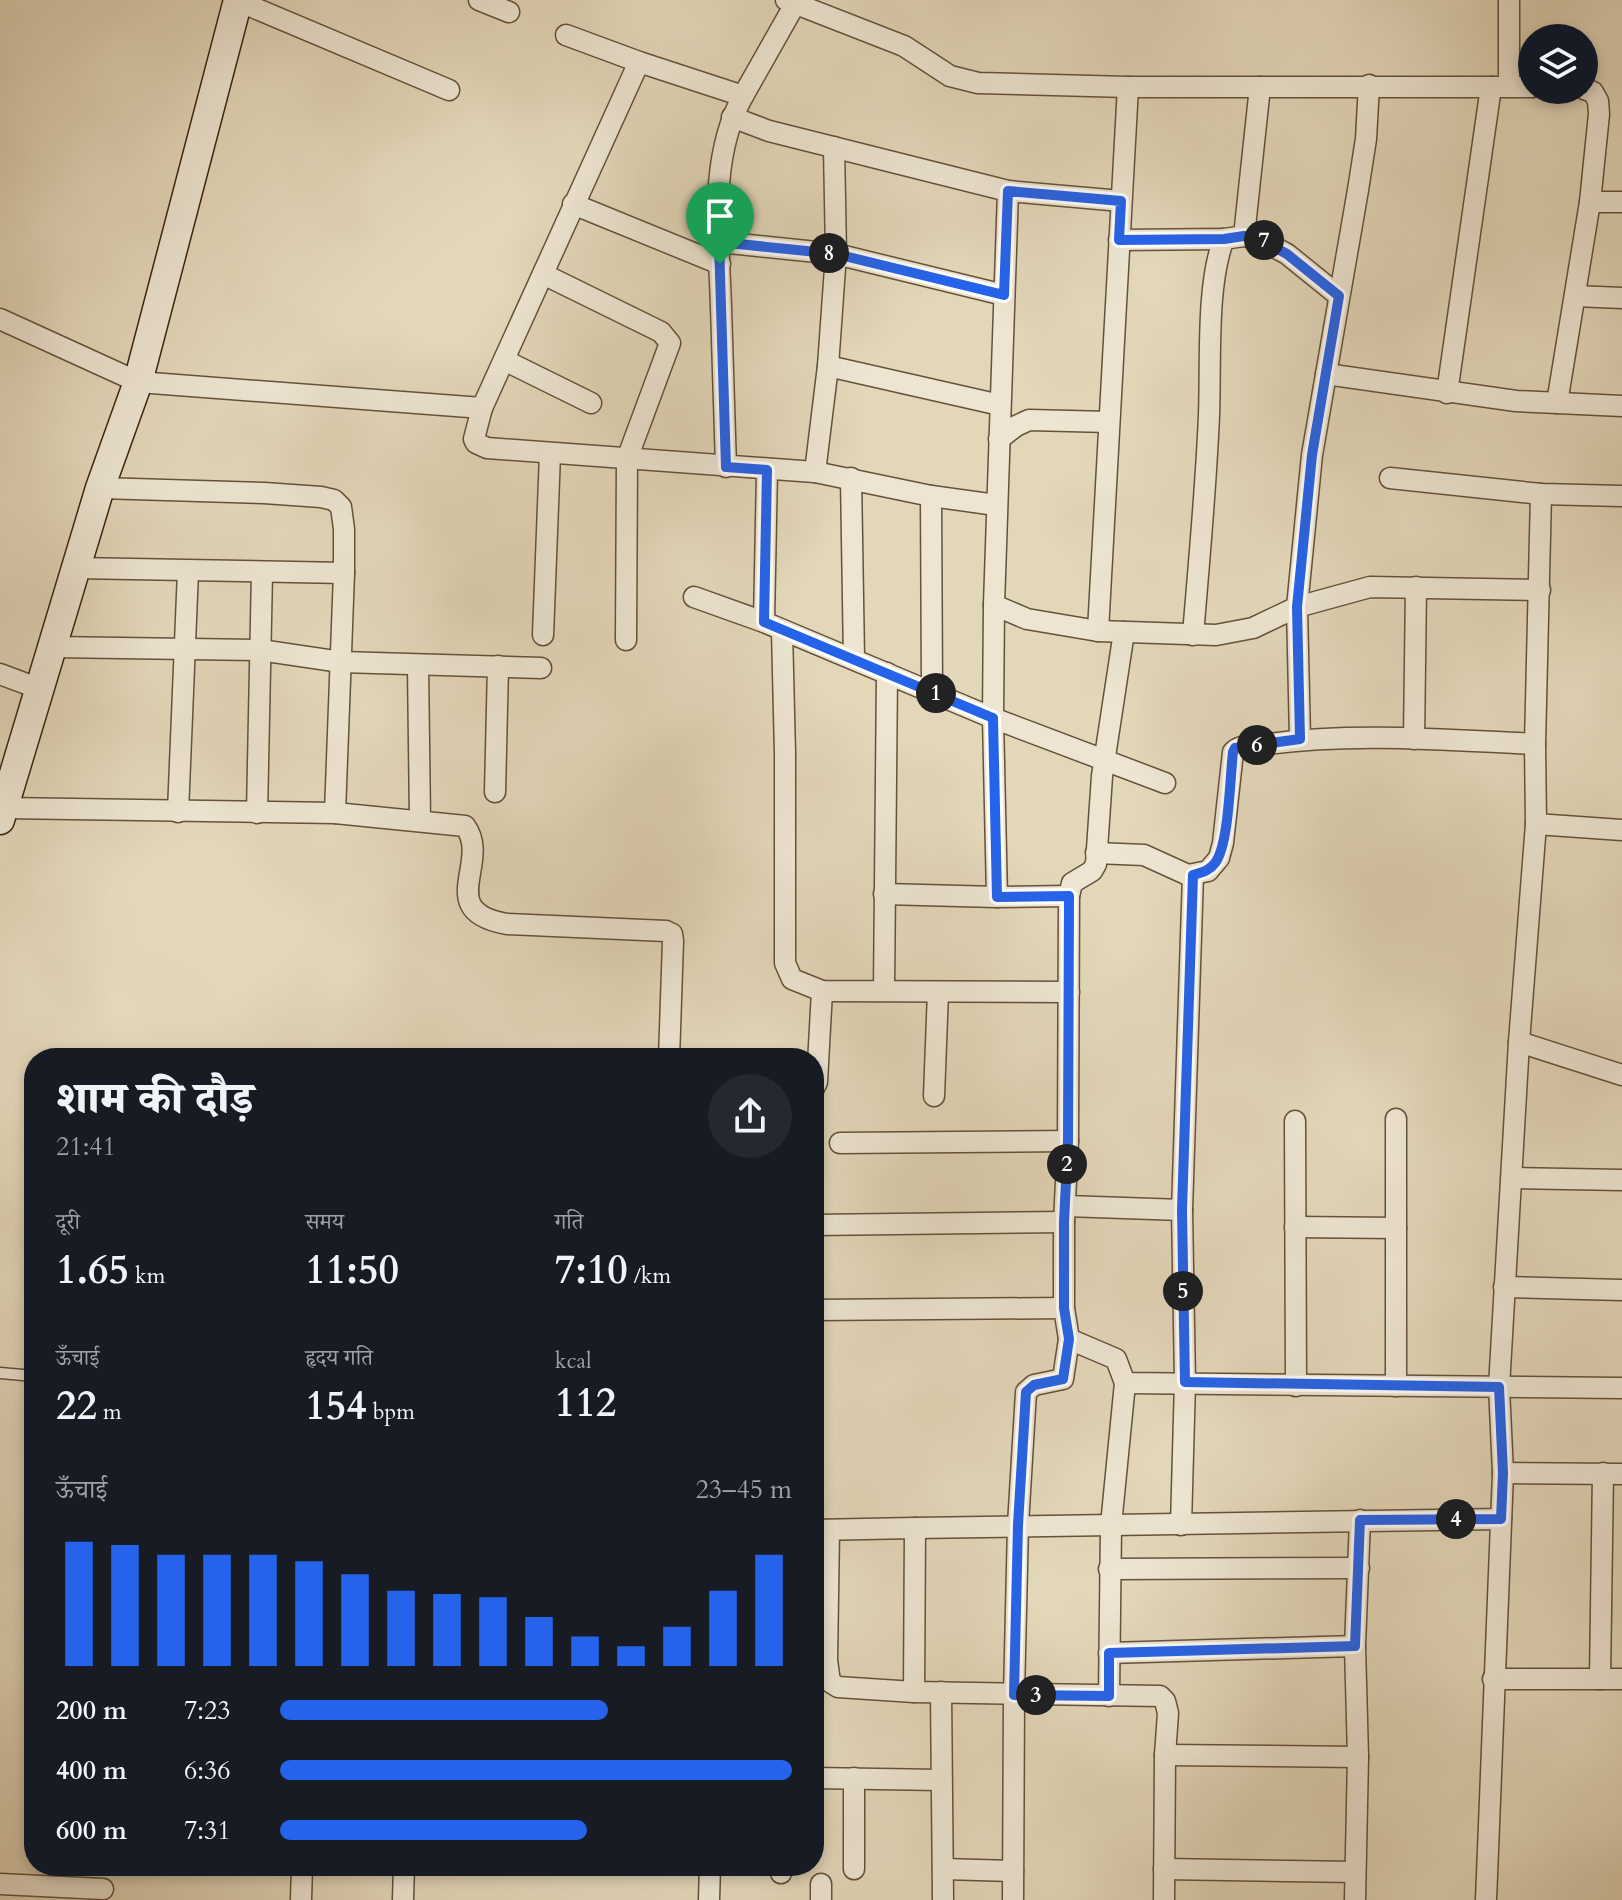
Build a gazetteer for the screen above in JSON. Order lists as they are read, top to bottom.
{
  "page": {
    "pins": [
      "7",
      "8",
      "1",
      "6",
      "2",
      "5",
      "4",
      "3"
    ],
    "heading": ["शाम की दौड़", "21:41"],
    "stats": [
      ["दूरी", "1.65 km"],
      ["समय", "11:50"],
      ["गति", "7:10 /km"],
      ["ऊँचाई", "22 m"],
      ["हृदय गति", "154 bpm"],
      ["kcal", "112"]
    ],
    "chart": ["ऊँचाई", "23–45 m"],
    "list": [
      {
        "name": "200 m",
        "note": "7:23"
      },
      {
        "name": "400 m",
        "note": "6:36"
      },
      {
        "name": "600 m",
        "note": "7:31"
      }
    ]
  }
}
